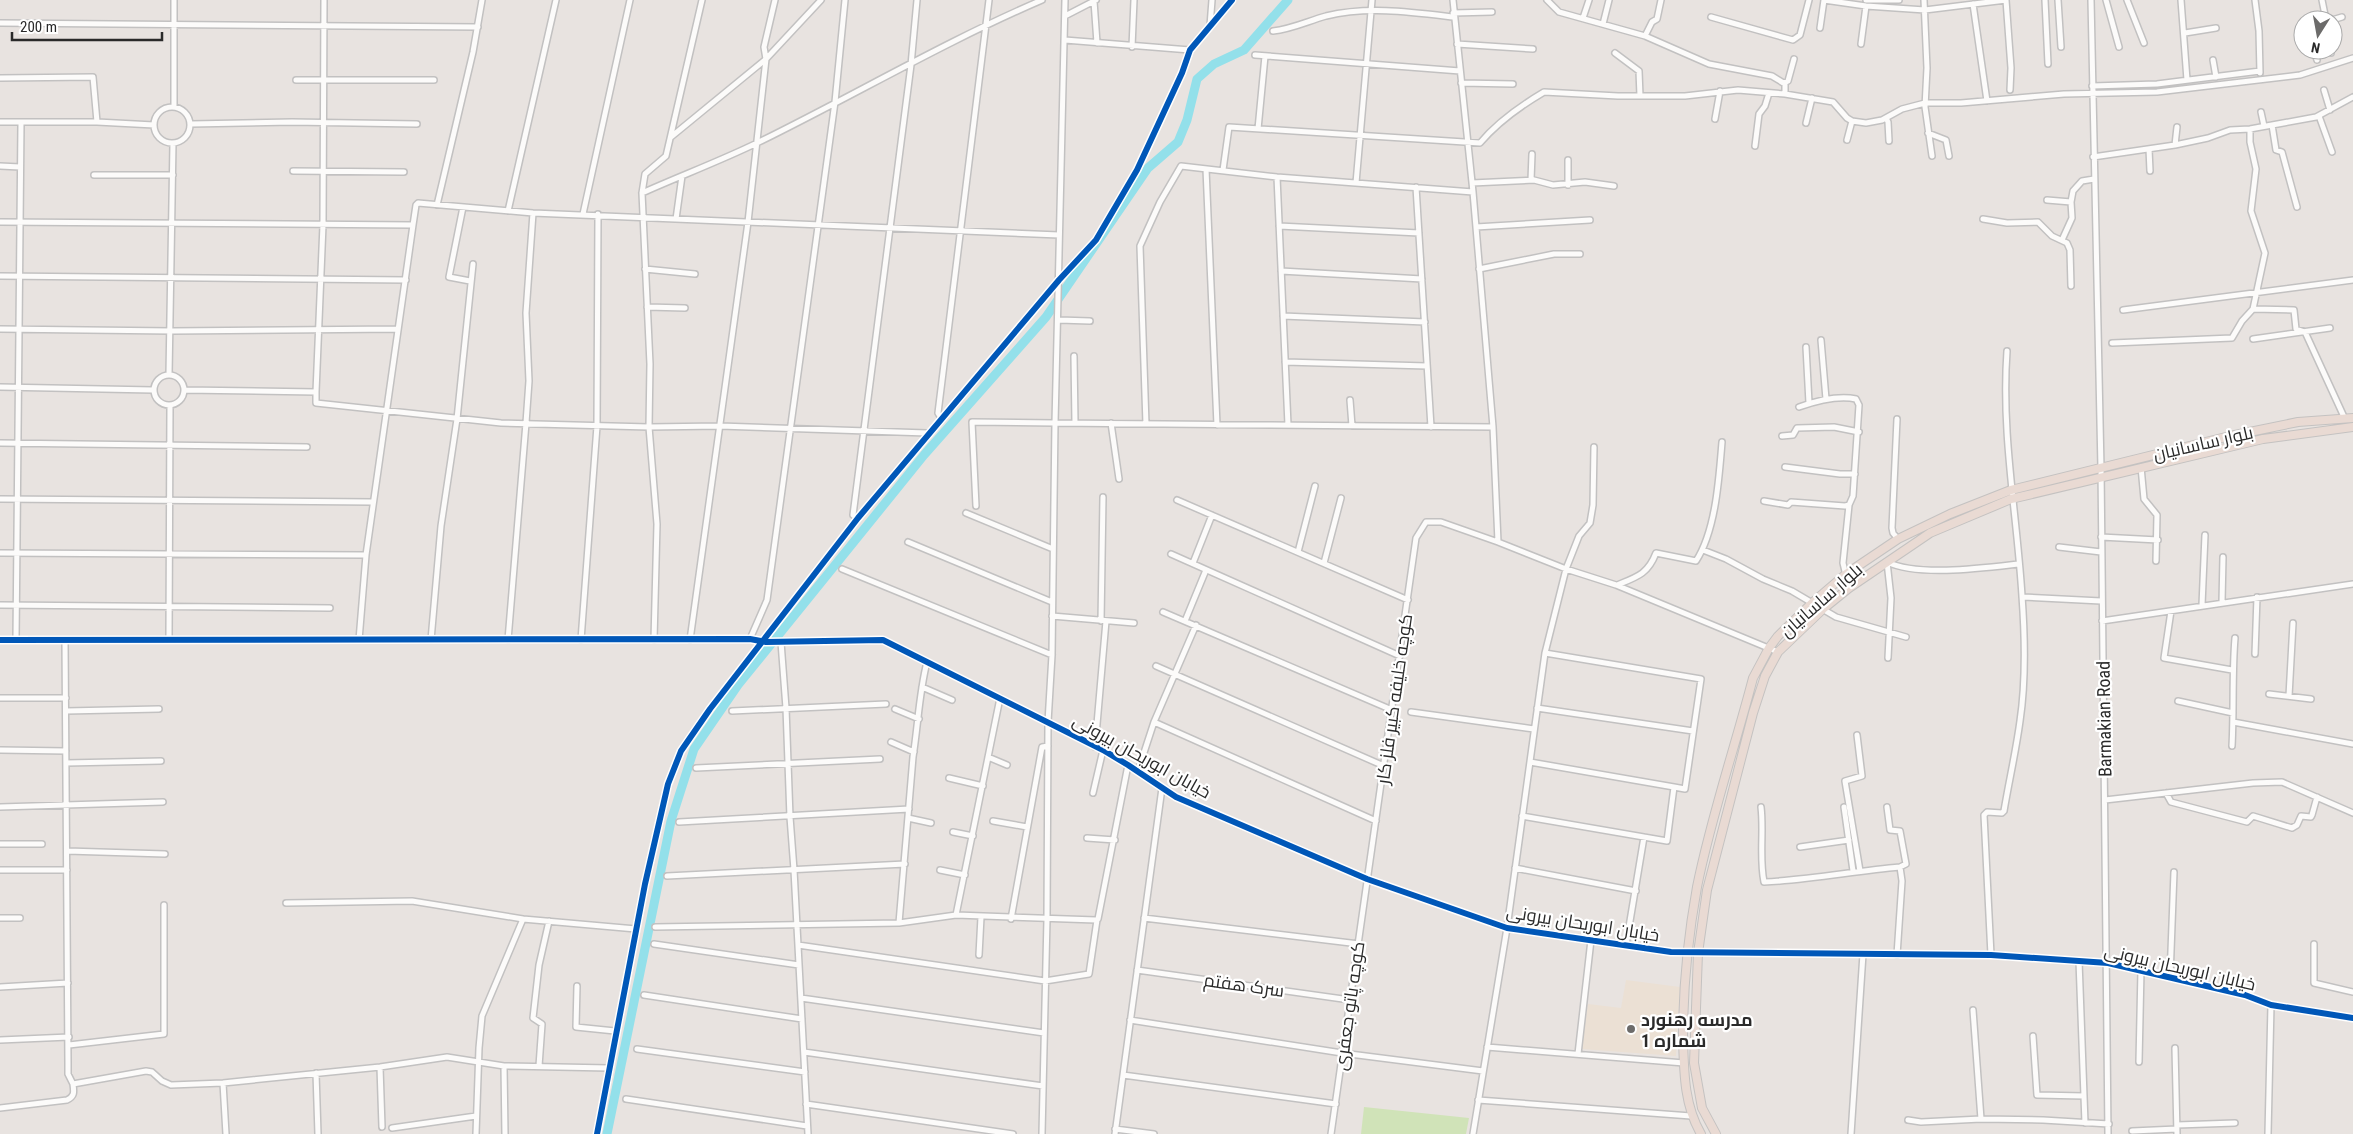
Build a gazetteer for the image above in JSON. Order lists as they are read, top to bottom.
{
  "streets": {
    "highway": ["بلوار ساسانیان"],
    "street": [
      "کوچه خلیفه کبیر فلز کار",
      "Barmakian Road",
      "خیابان ابوریحان بیرونی",
      "سرک هفتم",
      "کوچه پاتو جعفری"
    ]
  },
  "crossings": [
    ["بلوار ساسانیان", "Barmakian Road"],
    ["بلوار ساسانیان", "خیابان ابوریحان بیرونی"],
    ["کوچه خلیفه کبیر فلز کار", "خیابان ابوریحان بیرونی"],
    ["کوچه خلیفه کبیر فلز کار", "کوچه پاتو جعفری"],
    ["Barmakian Road", "خیابان ابوریحان بیرونی"],
    ["خیابان ابوریحان بیرونی", "کوچه پاتو جعفری"],
    ["سرک هفتم", "کوچه پاتو جعفری"]
  ],
  "places": ["مدرسه رهنورد شماره 1"],
  "scale_bar": "200 m",
  "north": "bottom"
}
